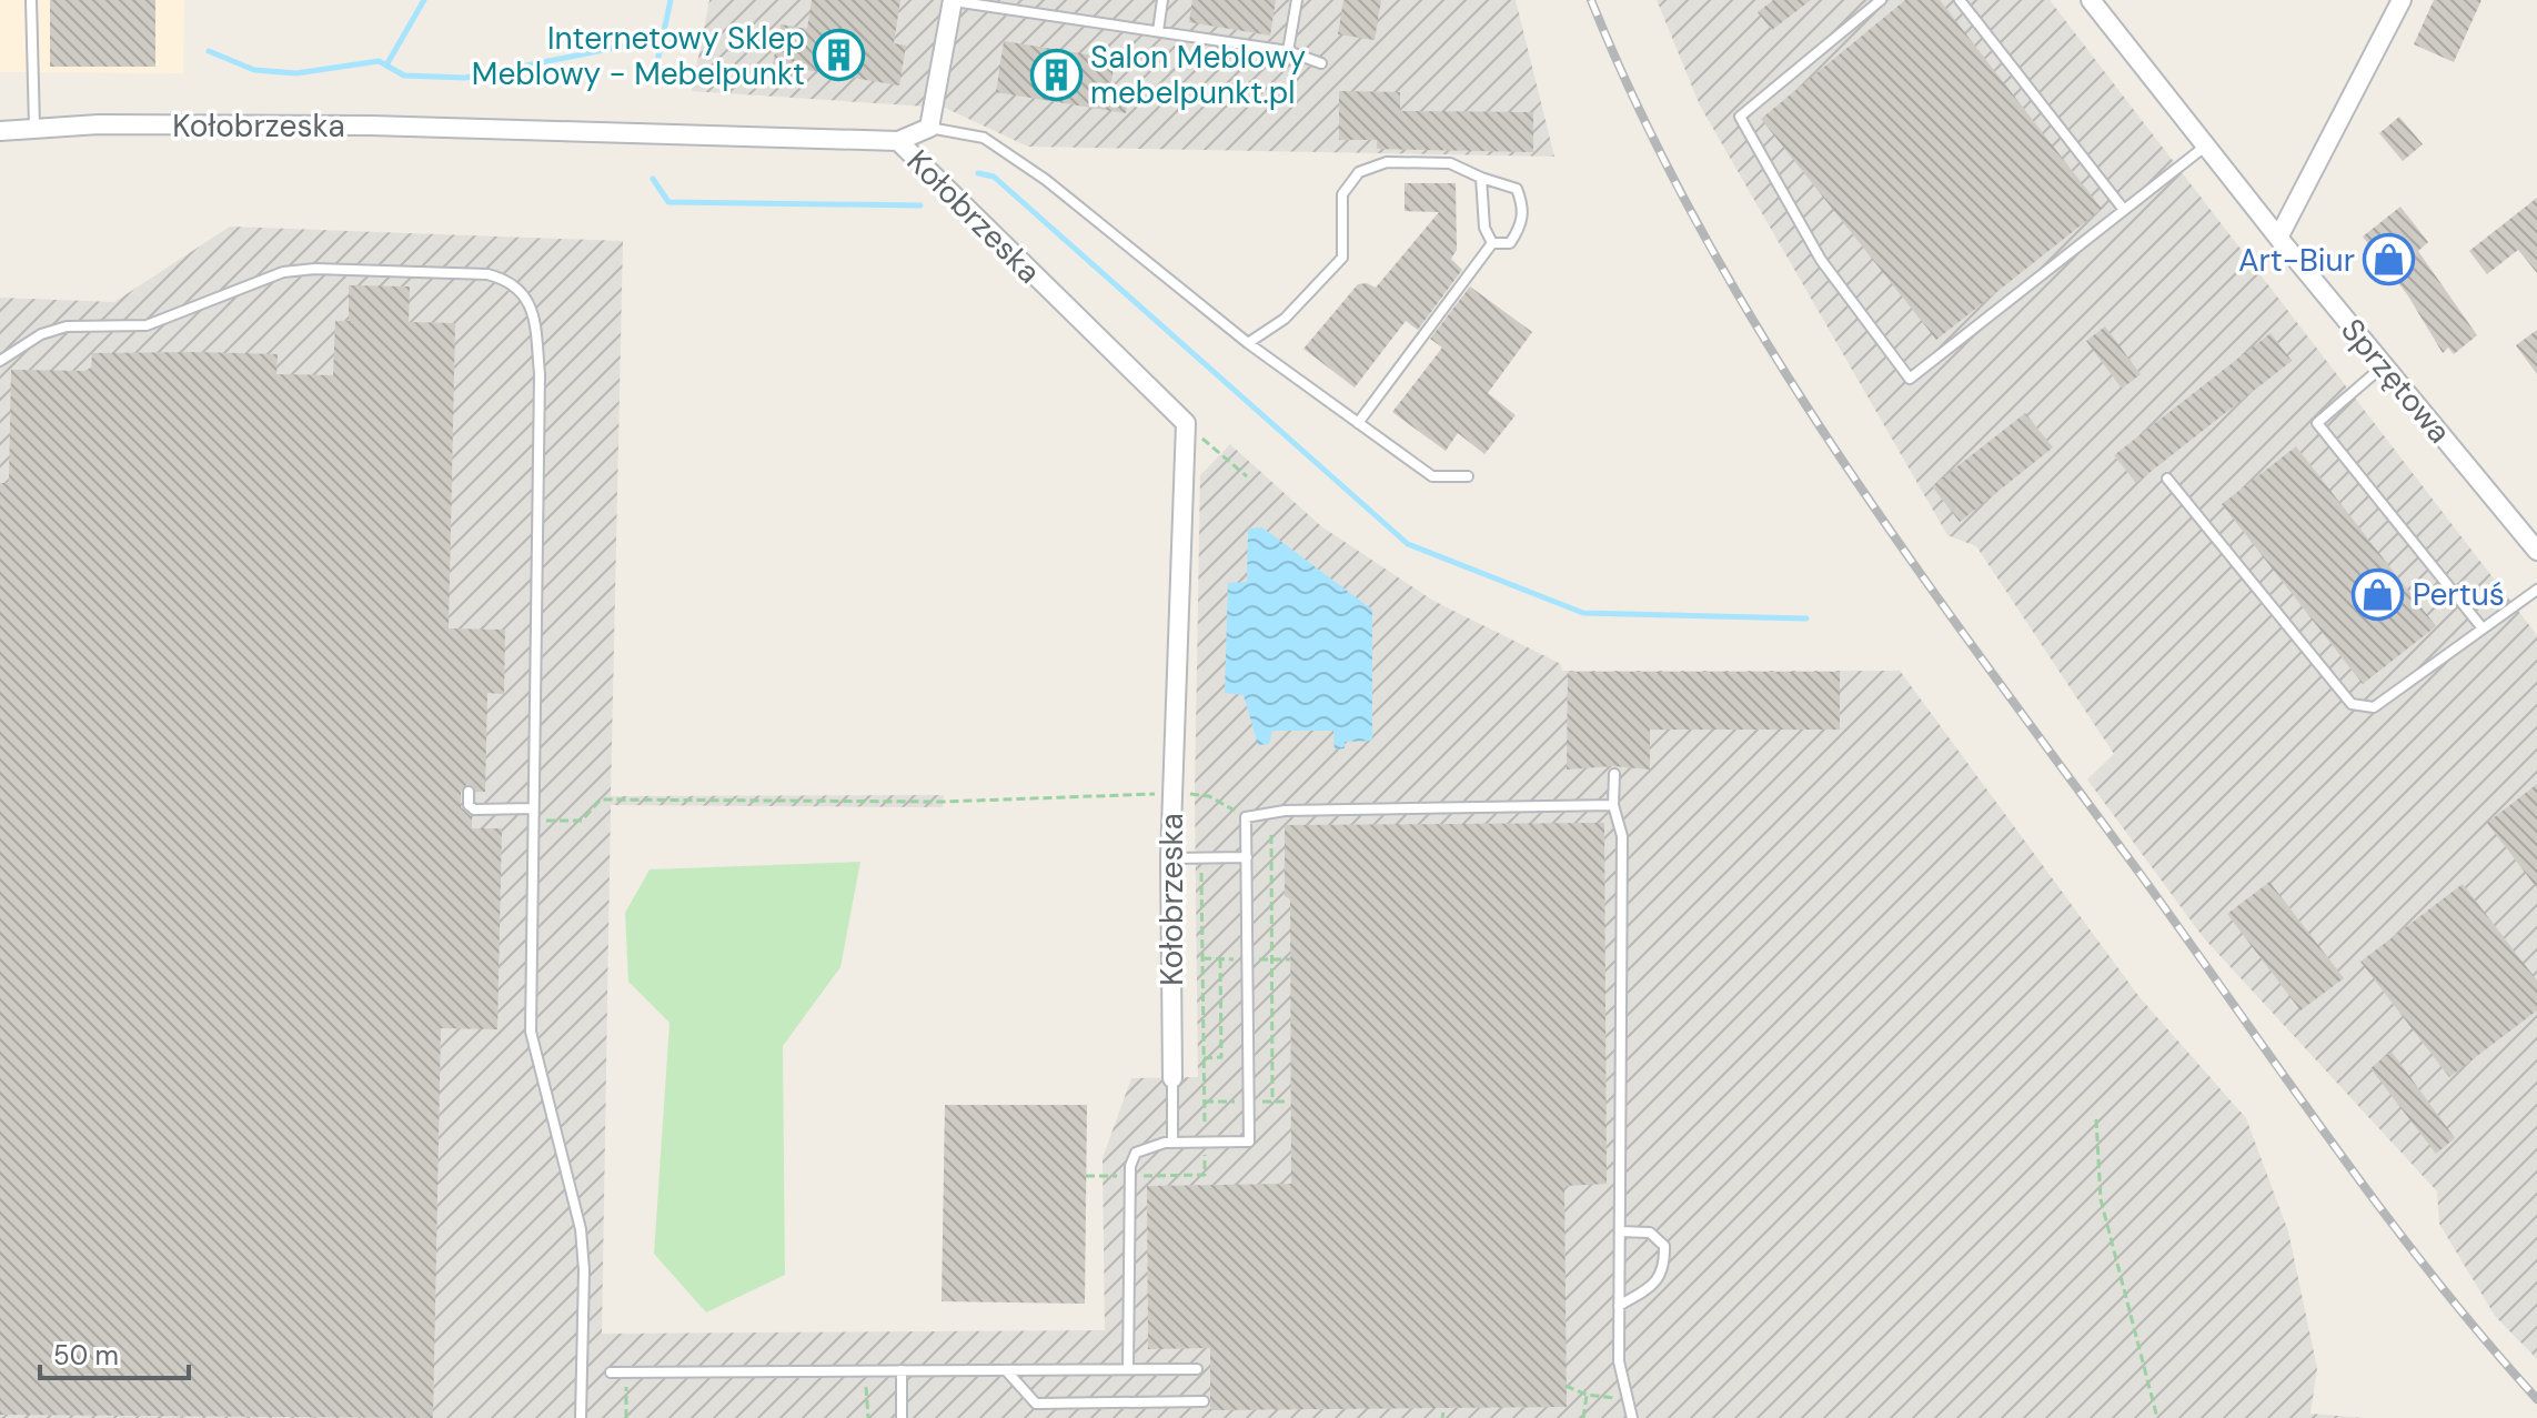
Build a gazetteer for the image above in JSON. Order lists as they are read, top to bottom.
{
  "streets": {
    "street": ["Kołobrzeska", "Sprzętowa"]
  },
  "places": {
    "building": ["Internetowy Sklep Meblowy - Mebelpunkt", "Salon Meblowy mebelpunkt.pl"],
    "shop": ["Art-Biur", "Pertuś"]
  },
  "scale_bar": "50 m"
}
